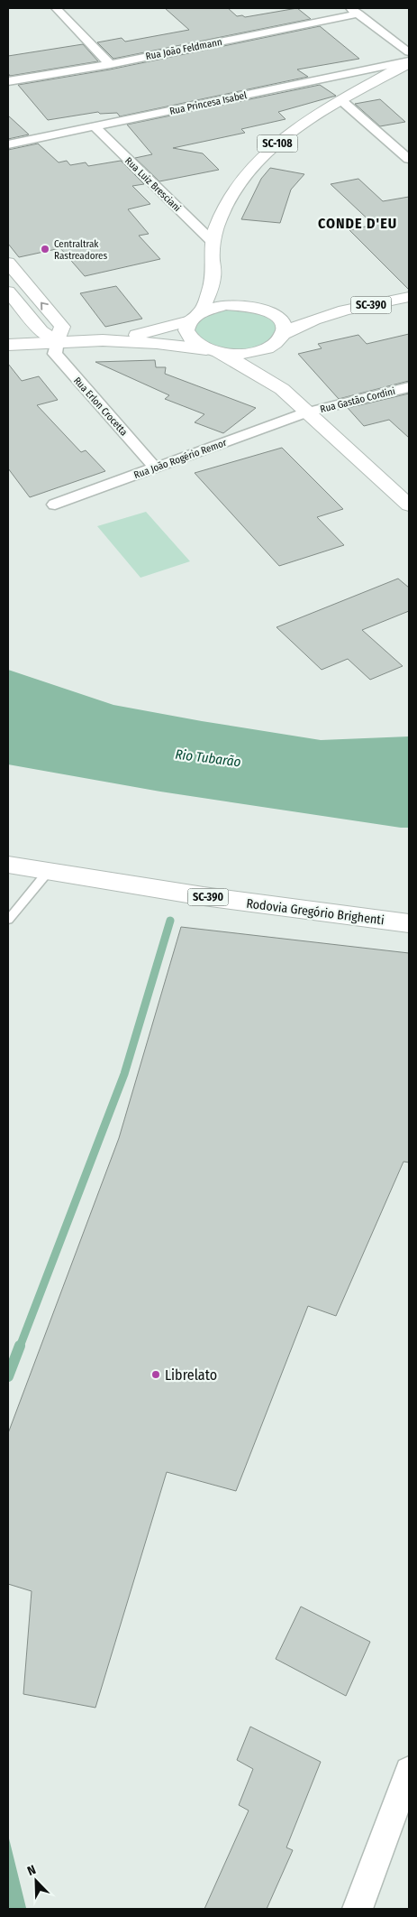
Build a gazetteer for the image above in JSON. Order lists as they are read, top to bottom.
{
  "streets": {
    "main road": ["SC-108", "SC-390", "Rodovia Gregório Brighenti"],
    "street": [
      "Rua João Feldmann",
      "Rua Princesa Isabel",
      "Rua Luiz Bresciani",
      "Rua Gastão Cordini",
      "Rua Erlon Crocetta",
      "Rua João Rogério Remor"
    ]
  },
  "crossings": [
    ["Rua Princesa Isabel", "SC-108"],
    ["Rua Princesa Isabel", "Rua Luiz Bresciani"],
    ["SC-108", "Rua Luiz Bresciani"],
    ["Rua Gastão Cordini", "Rua João Rogério Remor"],
    ["Rua Erlon Crocetta", "Rua João Rogério Remor"]
  ],
  "districts": ["CONDE D'EU"],
  "water": ["Rio Tubarão"],
  "places": ["Centraltrak Rastreadores", "Librelato"],
  "north": "top left"
}
